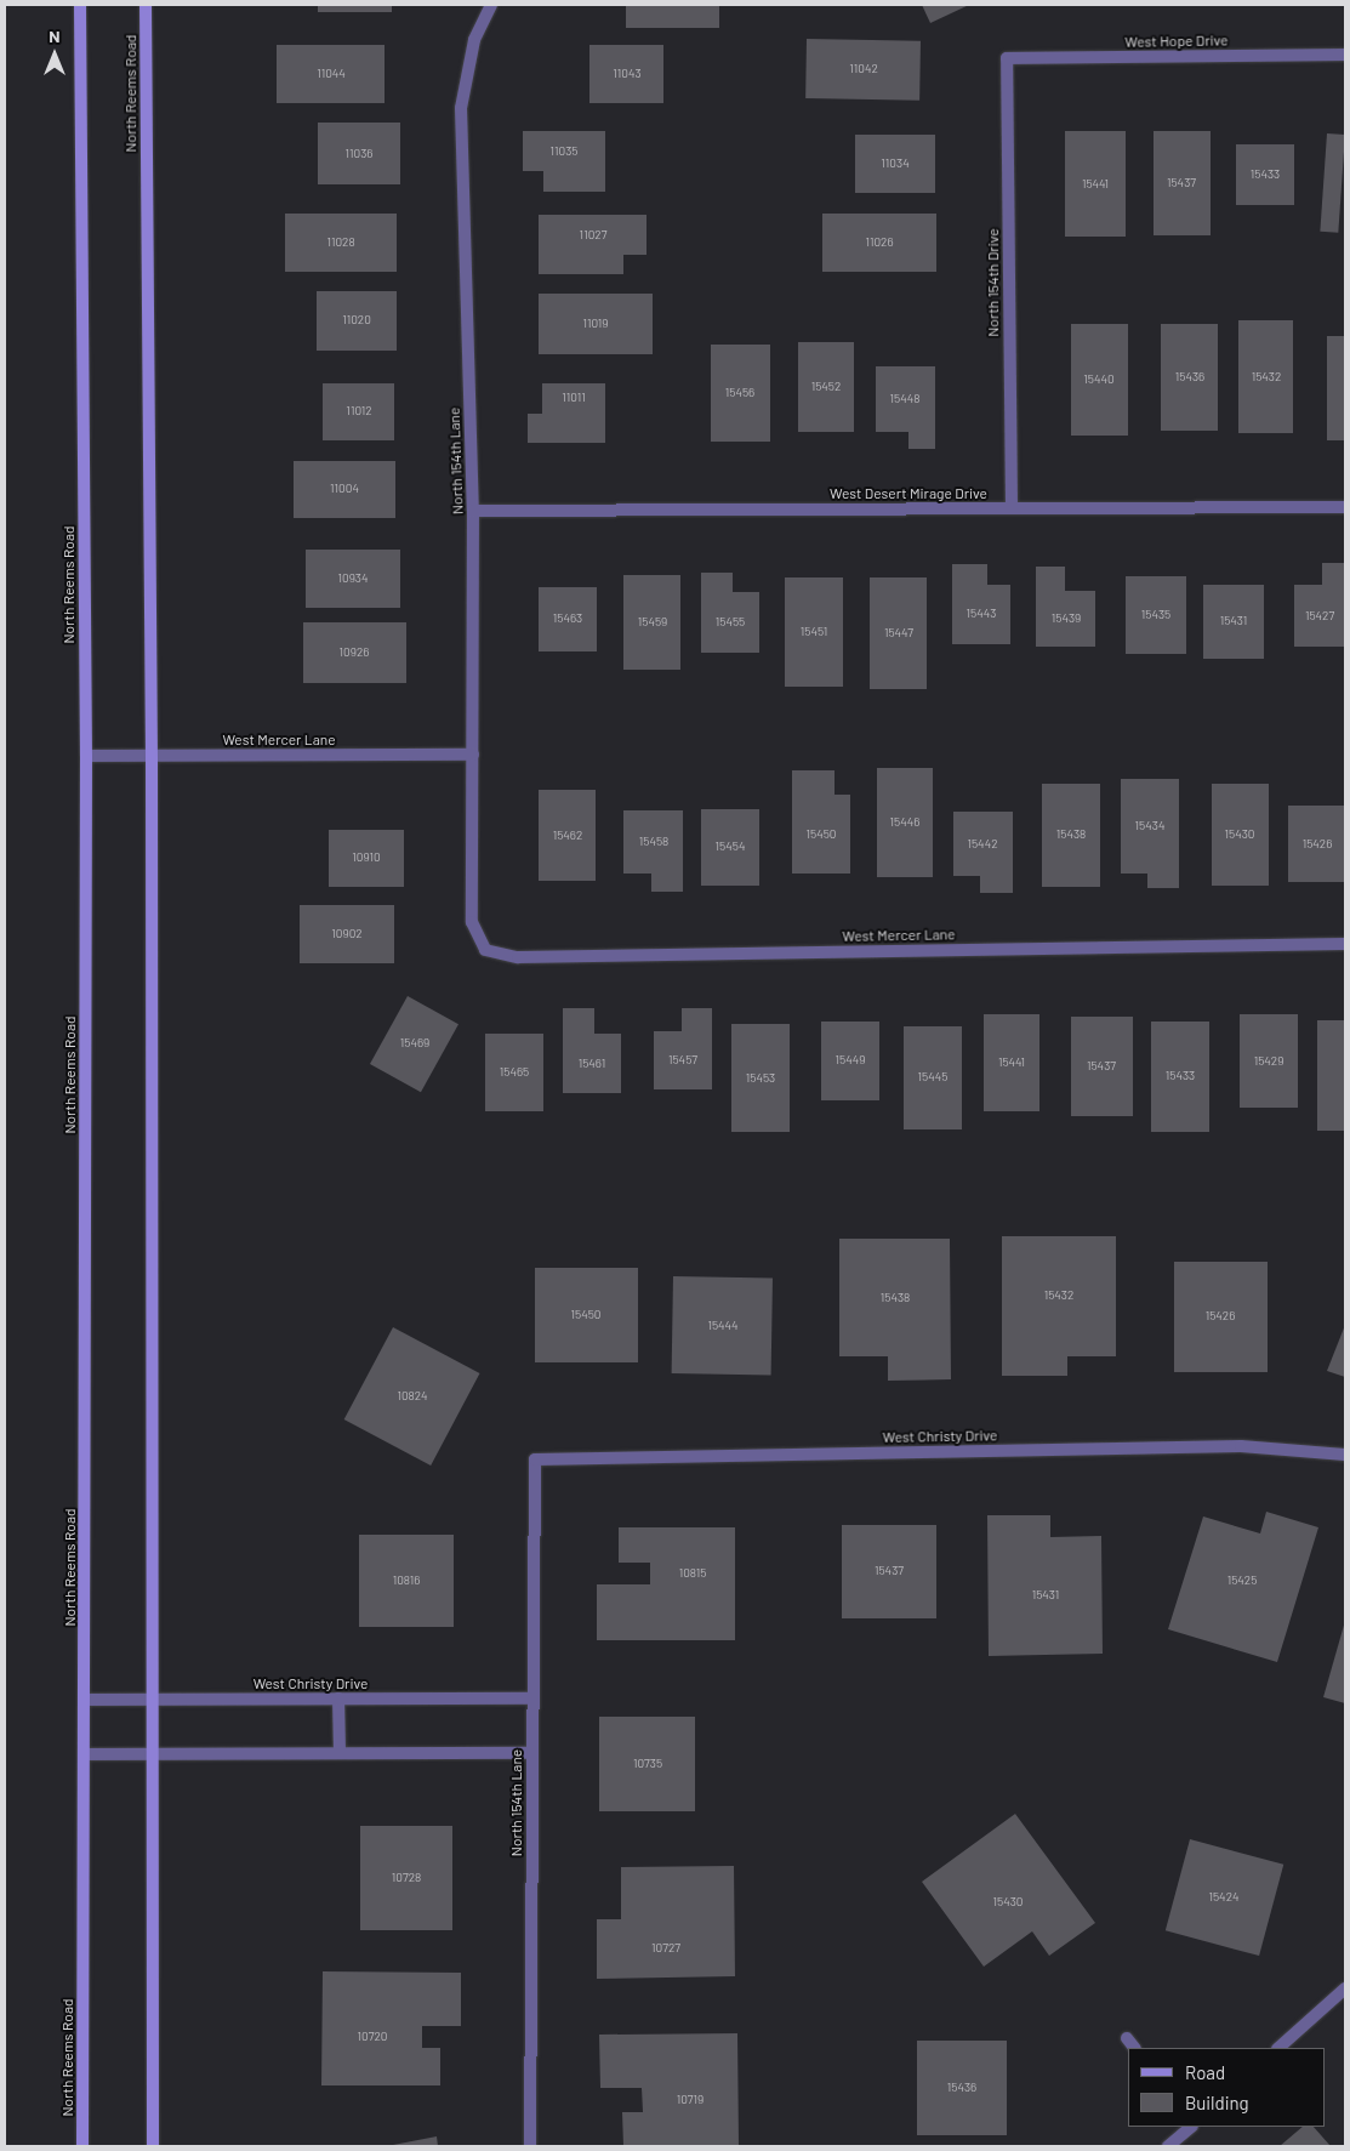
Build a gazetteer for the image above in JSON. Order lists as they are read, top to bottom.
{
  "streets": {
    "main road": ["North Reems Road"],
    "street": [
      "West Hope Drive",
      "North 154th Drive",
      "North 154th Lane",
      "West Desert Mirage Drive",
      "West Mercer Lane",
      "West Christy Drive"
    ]
  },
  "crossings": [
    ["West Hope Drive", "North 154th Drive"],
    ["North Reems Road", "West Mercer Lane"],
    ["North Reems Road", "West Christy Drive"],
    ["North 154th Drive", "West Desert Mirage Drive"],
    ["North 154th Lane", "West Desert Mirage Drive"],
    ["North 154th Lane", "West Mercer Lane"],
    ["North 154th Lane", "West Christy Drive"]
  ],
  "house_numbers": [
    "11042",
    "11044",
    "11043",
    "11035",
    "11036",
    "11034",
    "15433",
    "15437",
    "15441",
    "11027",
    "11028",
    "11026",
    "11020",
    "11019",
    "15436",
    "15432",
    "15440",
    "15452",
    "15456",
    "11011",
    "15448",
    "11012",
    "11004",
    "10934",
    "15443",
    "15435",
    "15427",
    "15463",
    "15439",
    "15431",
    "15459",
    "15455",
    "15451",
    "15447",
    "10926",
    "15446",
    "15434",
    "15450",
    "15438",
    "15430",
    "15462",
    "15458",
    "15442",
    "15426",
    "15454",
    "10910",
    "10902",
    "15469",
    "15457",
    "15449",
    "15429",
    "15441",
    "15461",
    "15437",
    "15465",
    "15433",
    "15445",
    "15453",
    "15432",
    "15438",
    "15450",
    "15426",
    "15444",
    "10824",
    "15437",
    "10815",
    "10816",
    "15425",
    "15431",
    "10735",
    "10728",
    "15424",
    "15430",
    "10727",
    "10720",
    "15436",
    "10719"
  ],
  "legend": ["Road", "Building"],
  "north": "top"
}
